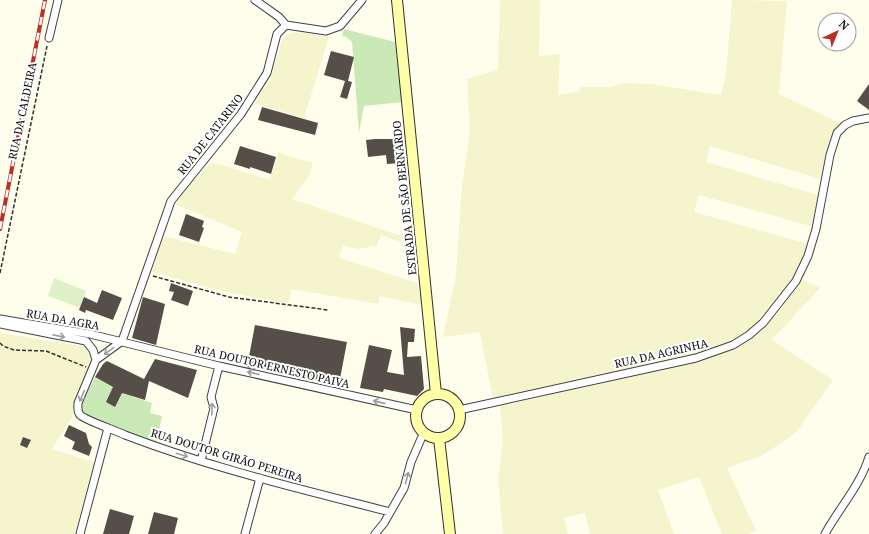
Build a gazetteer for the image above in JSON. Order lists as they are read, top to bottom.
{
  "streets": {
    "main road": ["ESTRADA DE SÃO BERNARDO"],
    "street": [
      "RUA DE CATARINO",
      "RUA DA AGRA",
      "RUA DA AGRINHA",
      "RUA DOUTOR ERNESTO PAIVA",
      "RUA DOUTOR GIRÃO PEREIRA"
    ],
    "path": ["RUA DA CALDEIRA"]
  },
  "crossings": [
    ["RUA DE CATARINO", "RUA DA AGRA"],
    ["RUA DE CATARINO", "RUA DOUTOR ERNESTO PAIVA"],
    ["ESTRADA DE SÃO BERNARDO", "RUA DA AGRINHA"],
    ["ESTRADA DE SÃO BERNARDO", "RUA DOUTOR ERNESTO PAIVA"],
    ["RUA DA AGRA", "RUA DOUTOR ERNESTO PAIVA"],
    ["RUA DA AGRA", "RUA DOUTOR GIRÃO PEREIRA"],
    ["RUA DA AGRINHA", "RUA DOUTOR ERNESTO PAIVA"]
  ],
  "one_way": ["RUA DOUTOR ERNESTO PAIVA"],
  "north": "top right"
}
